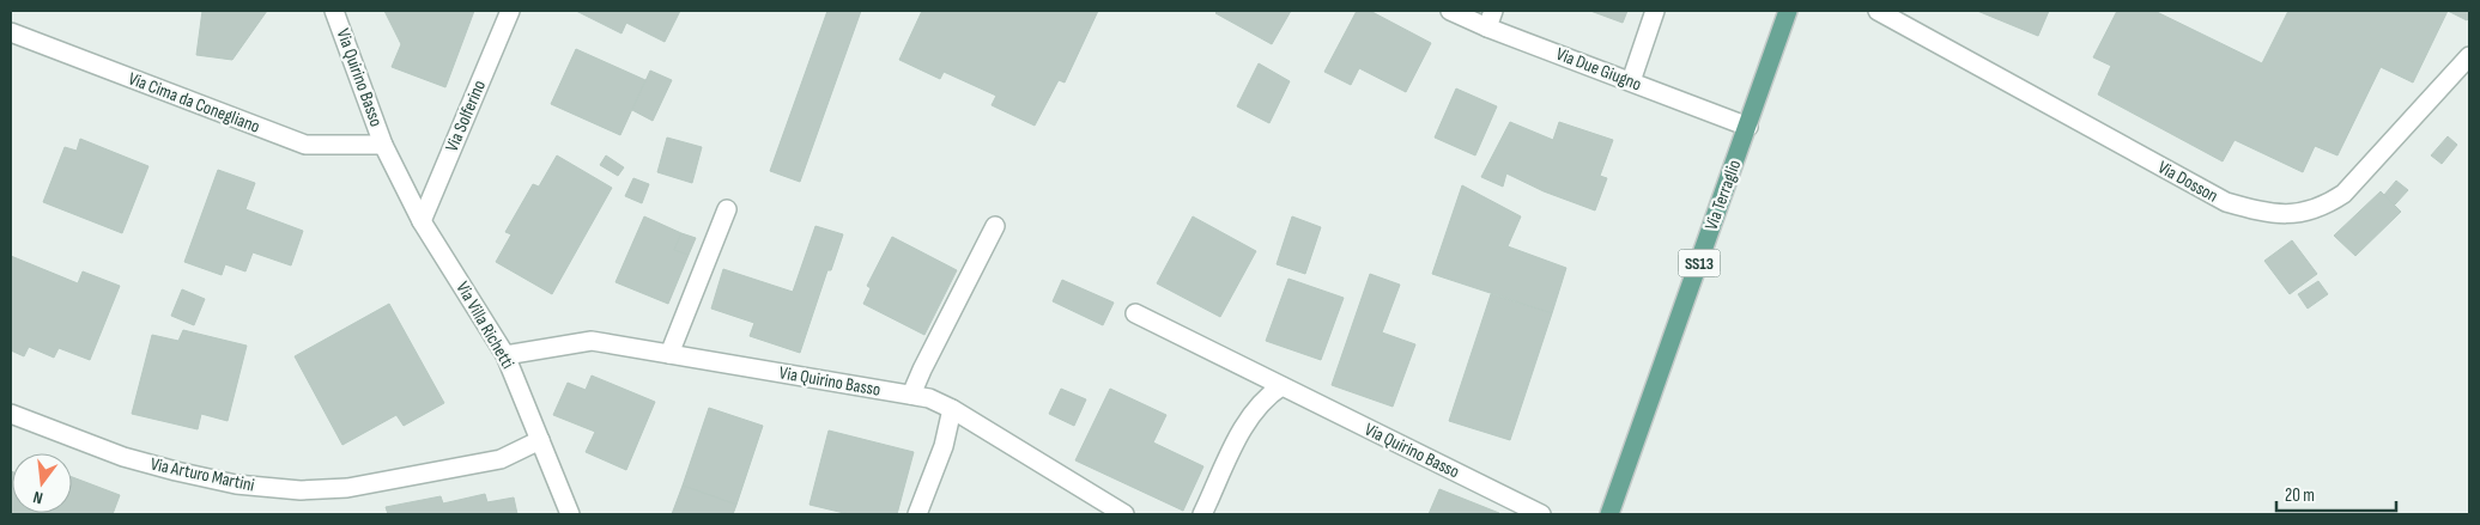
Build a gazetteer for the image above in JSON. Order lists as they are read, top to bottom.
{
  "streets": {
    "main road": ["Via Terraglio", "SS13"],
    "street": [
      "Via Due Giugno",
      "Via Quirino Basso",
      "Via Cima da Conegliano",
      "Via Solferino",
      "Via Dosson",
      "Via Villa Richetti",
      "Via Arturo Martini"
    ]
  },
  "crossings": [
    ["Via Due Giugno", "Via Terraglio"],
    ["Via Quirino Basso", "Via Cima da Conegliano"],
    ["Via Quirino Basso", "Via Villa Richetti"],
    ["Via Cima da Conegliano", "Via Villa Richetti"],
    ["Via Solferino", "Via Villa Richetti"],
    ["Via Villa Richetti", "Via Arturo Martini"]
  ],
  "scale_bar": "20 m",
  "north": "bottom"
}
